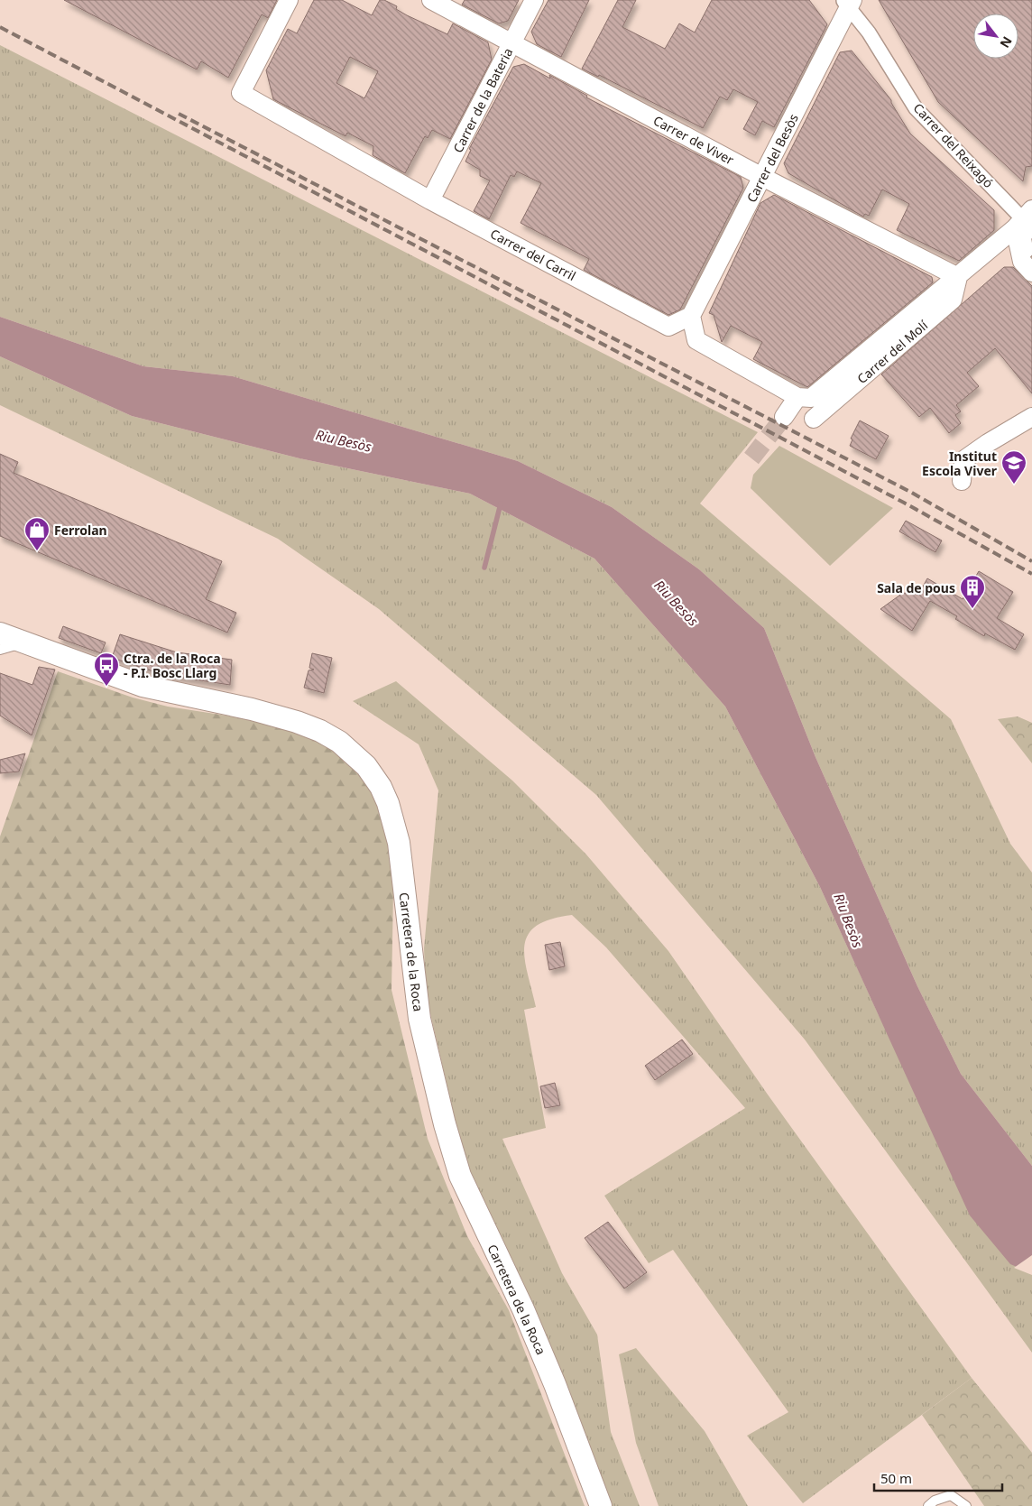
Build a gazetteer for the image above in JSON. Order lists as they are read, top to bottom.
{
  "streets": {
    "street": [
      "Carrer de la Bateria",
      "Carrer de Viver",
      "Carrer del Reixagó",
      "Carrer del Besòs",
      "Carrer del Carril",
      "Carrer del Molí",
      "Carretera de la Roca"
    ]
  },
  "crossings": [
    ["Carrer de la Bateria", "Carrer de Viver"],
    ["Carrer de la Bateria", "Carrer del Carril"],
    ["Carrer de Viver", "Carrer del Besòs"],
    ["Carrer de Viver", "Carrer del Molí"],
    ["Carrer del Reixagó", "Carrer del Besòs"],
    ["Carrer del Reixagó", "Carrer del Molí"],
    ["Carrer del Besòs", "Carrer del Carril"]
  ],
  "water": ["Riu Besòs"],
  "places": {
    "school or university": ["Institut Escola Viver"],
    "shop": ["Ferrolan"],
    "building": ["Sala de pous"],
    "bus stop": ["Ctra. de la Roca - P.I. Bosc Llarg"]
  },
  "scale_bar": "50 m",
  "north": "bottom right"
}
